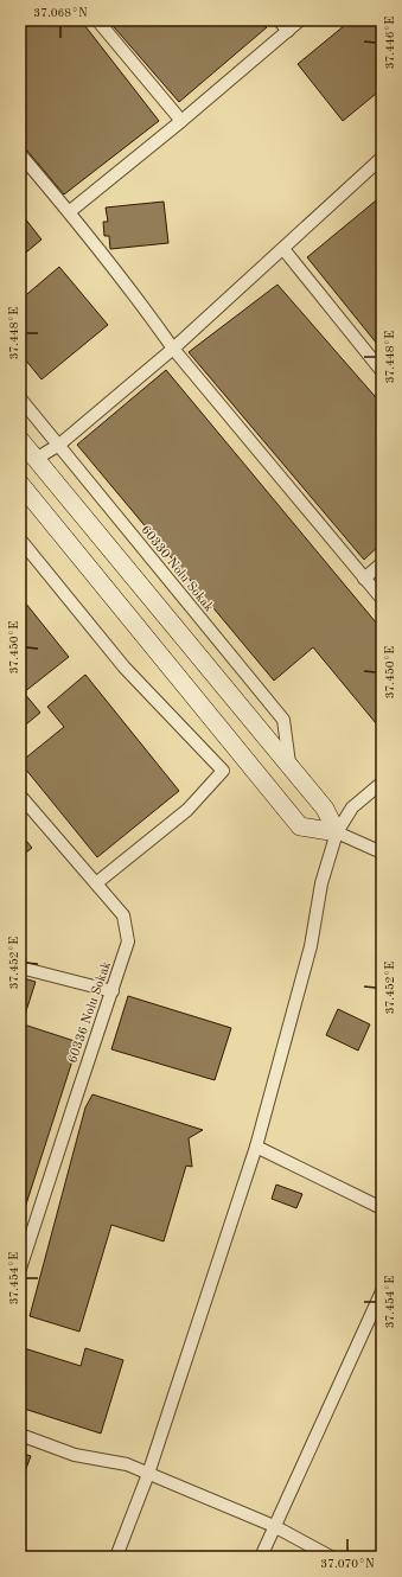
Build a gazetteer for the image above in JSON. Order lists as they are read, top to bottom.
{
  "streets": {
    "street": ["60330 Nolu Sokak", "60336 Nolu Sokak"]
  },
  "coordinates": [
    "37.068°N",
    "37.446°E",
    "37.448°E",
    "37.450°E",
    "37.452°E",
    "37.454°E",
    "37.070°N"
  ]
}
